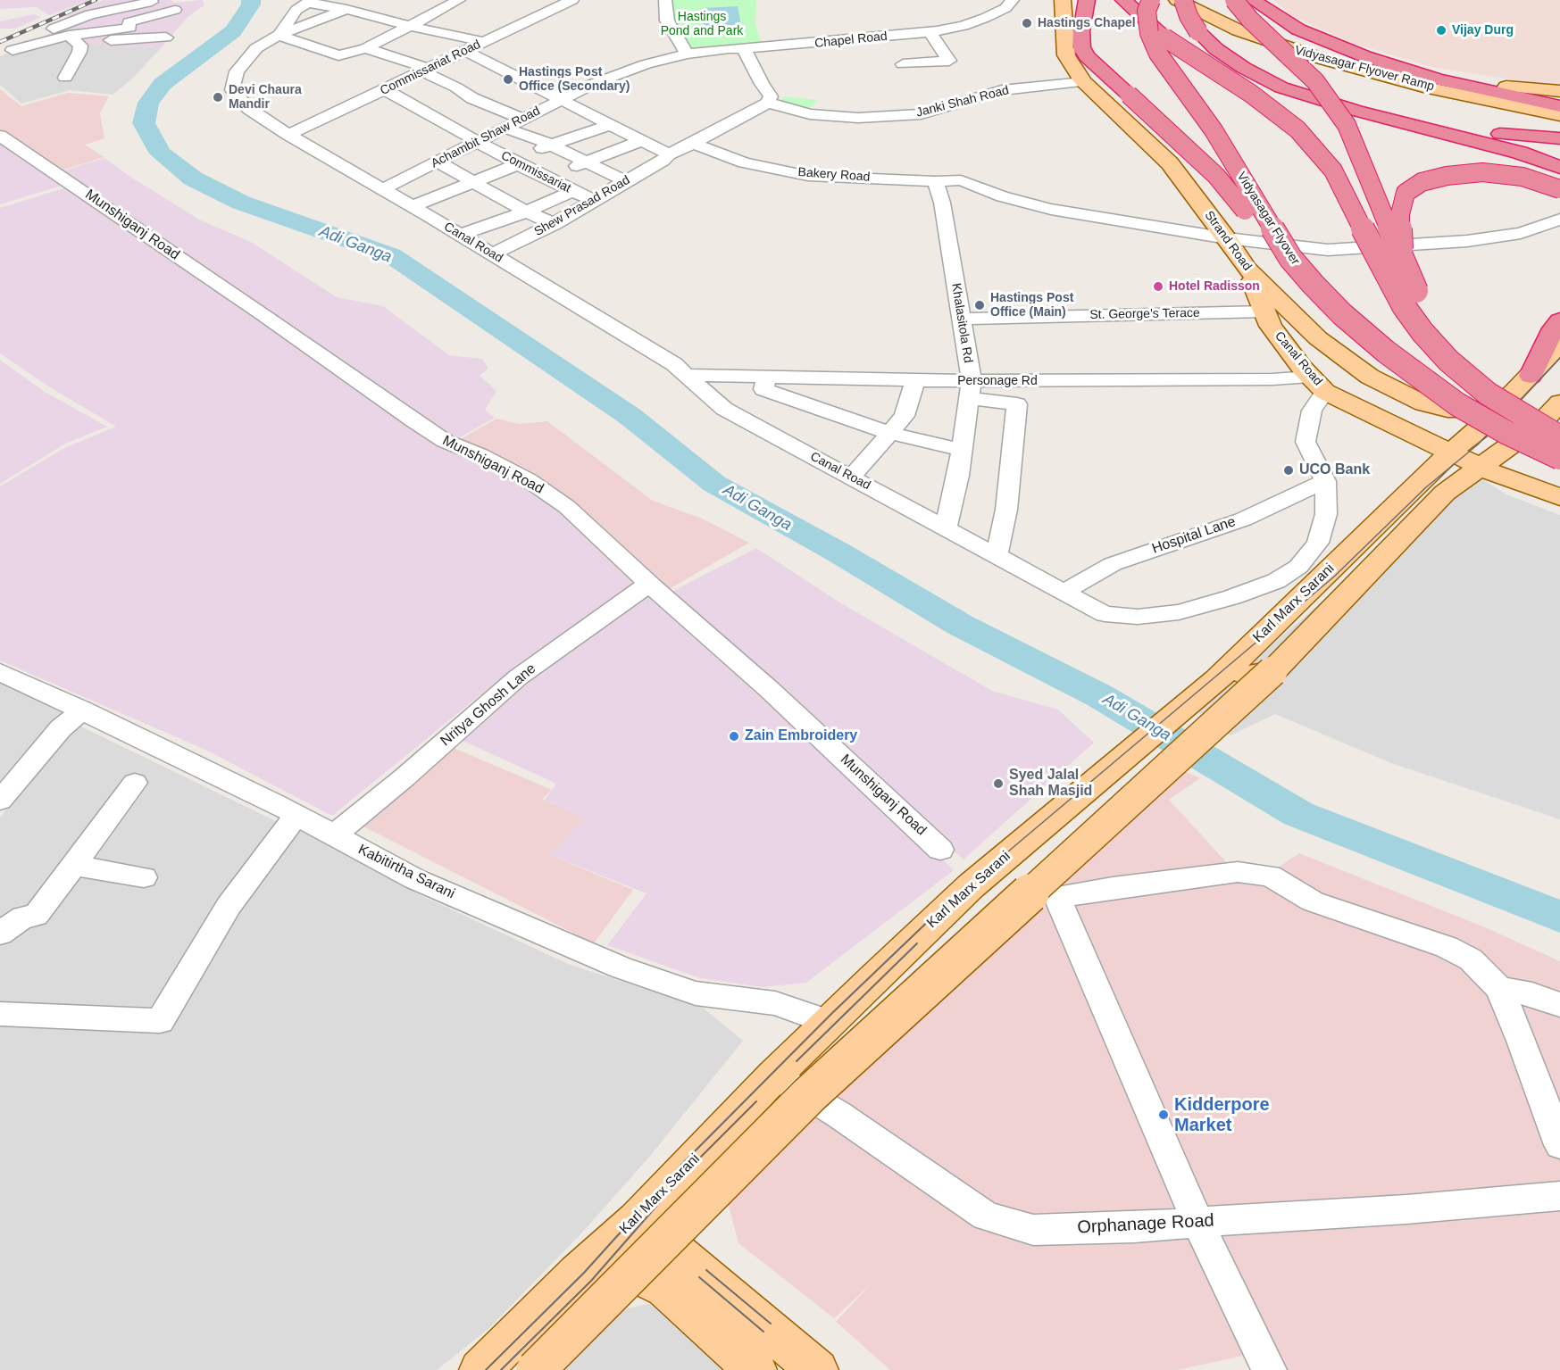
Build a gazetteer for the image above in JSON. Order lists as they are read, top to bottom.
{
  "streets": {
    "highway": ["Vidyasagar Flyover"],
    "main road": [
      "Vidyasagar Flyover Ramp",
      "Strand Road",
      "Canal Road",
      "Karl Marx Sarani"
    ],
    "street": [
      "Chapel Road",
      "Commissariat Road",
      "Janki Shah Road",
      "Achambit Shaw Road",
      "Commissariat",
      "Bakery Road",
      "Shew Prasad Road",
      "Munshiganj Road",
      "St. George's Terace",
      "Khalasitola Rd",
      "Personage Rd",
      "Hospital Lane",
      "Nritya Ghosh Lane",
      "Kabitirtha Sarani",
      "Orphanage Road"
    ]
  },
  "crossings": [
    ["Chapel Road", "Achambit Shaw Road"],
    ["Commissariat Road", "Commissariat"],
    ["Commissariat Road", "Canal Road"],
    ["Janki Shah Road", "Strand Road"],
    ["Achambit Shaw Road", "Commissariat"],
    ["Achambit Shaw Road", "Canal Road"],
    ["Commissariat", "Shew Prasad Road"],
    ["Bakery Road", "Strand Road"],
    ["Bakery Road", "Khalasitola Rd"],
    ["Shew Prasad Road", "Canal Road"],
    ["Munshiganj Road", "Nritya Ghosh Lane"],
    ["Strand Road", "Canal Road"],
    ["Strand Road", "Karl Marx Sarani"],
    ["Canal Road", "St. George's Terace"],
    ["Canal Road", "Khalasitola Rd"],
    ["Canal Road", "Personage Rd"],
    ["Canal Road", "Hospital Lane"],
    ["St. George's Terace", "Khalasitola Rd"],
    ["Khalasitola Rd", "Personage Rd"],
    ["Karl Marx Sarani", "Kabitirtha Sarani"],
    ["Karl Marx Sarani", "Orphanage Road"],
    ["Nritya Ghosh Lane", "Kabitirtha Sarani"]
  ],
  "water": ["Adi Ganga"],
  "parks": ["Hastings Pond and Park"],
  "places": [
    "Hastings Chapel",
    "Vijay Durg",
    "Hastings Post Office (Secondary)",
    "Devi Chaura Mandir",
    "Hotel Radisson",
    "Hastings Post Office (Main)",
    "UCO Bank",
    "Zain Embroidery",
    "Syed Jalal Shah Masjid",
    "Kidderpore Market"
  ]
}
